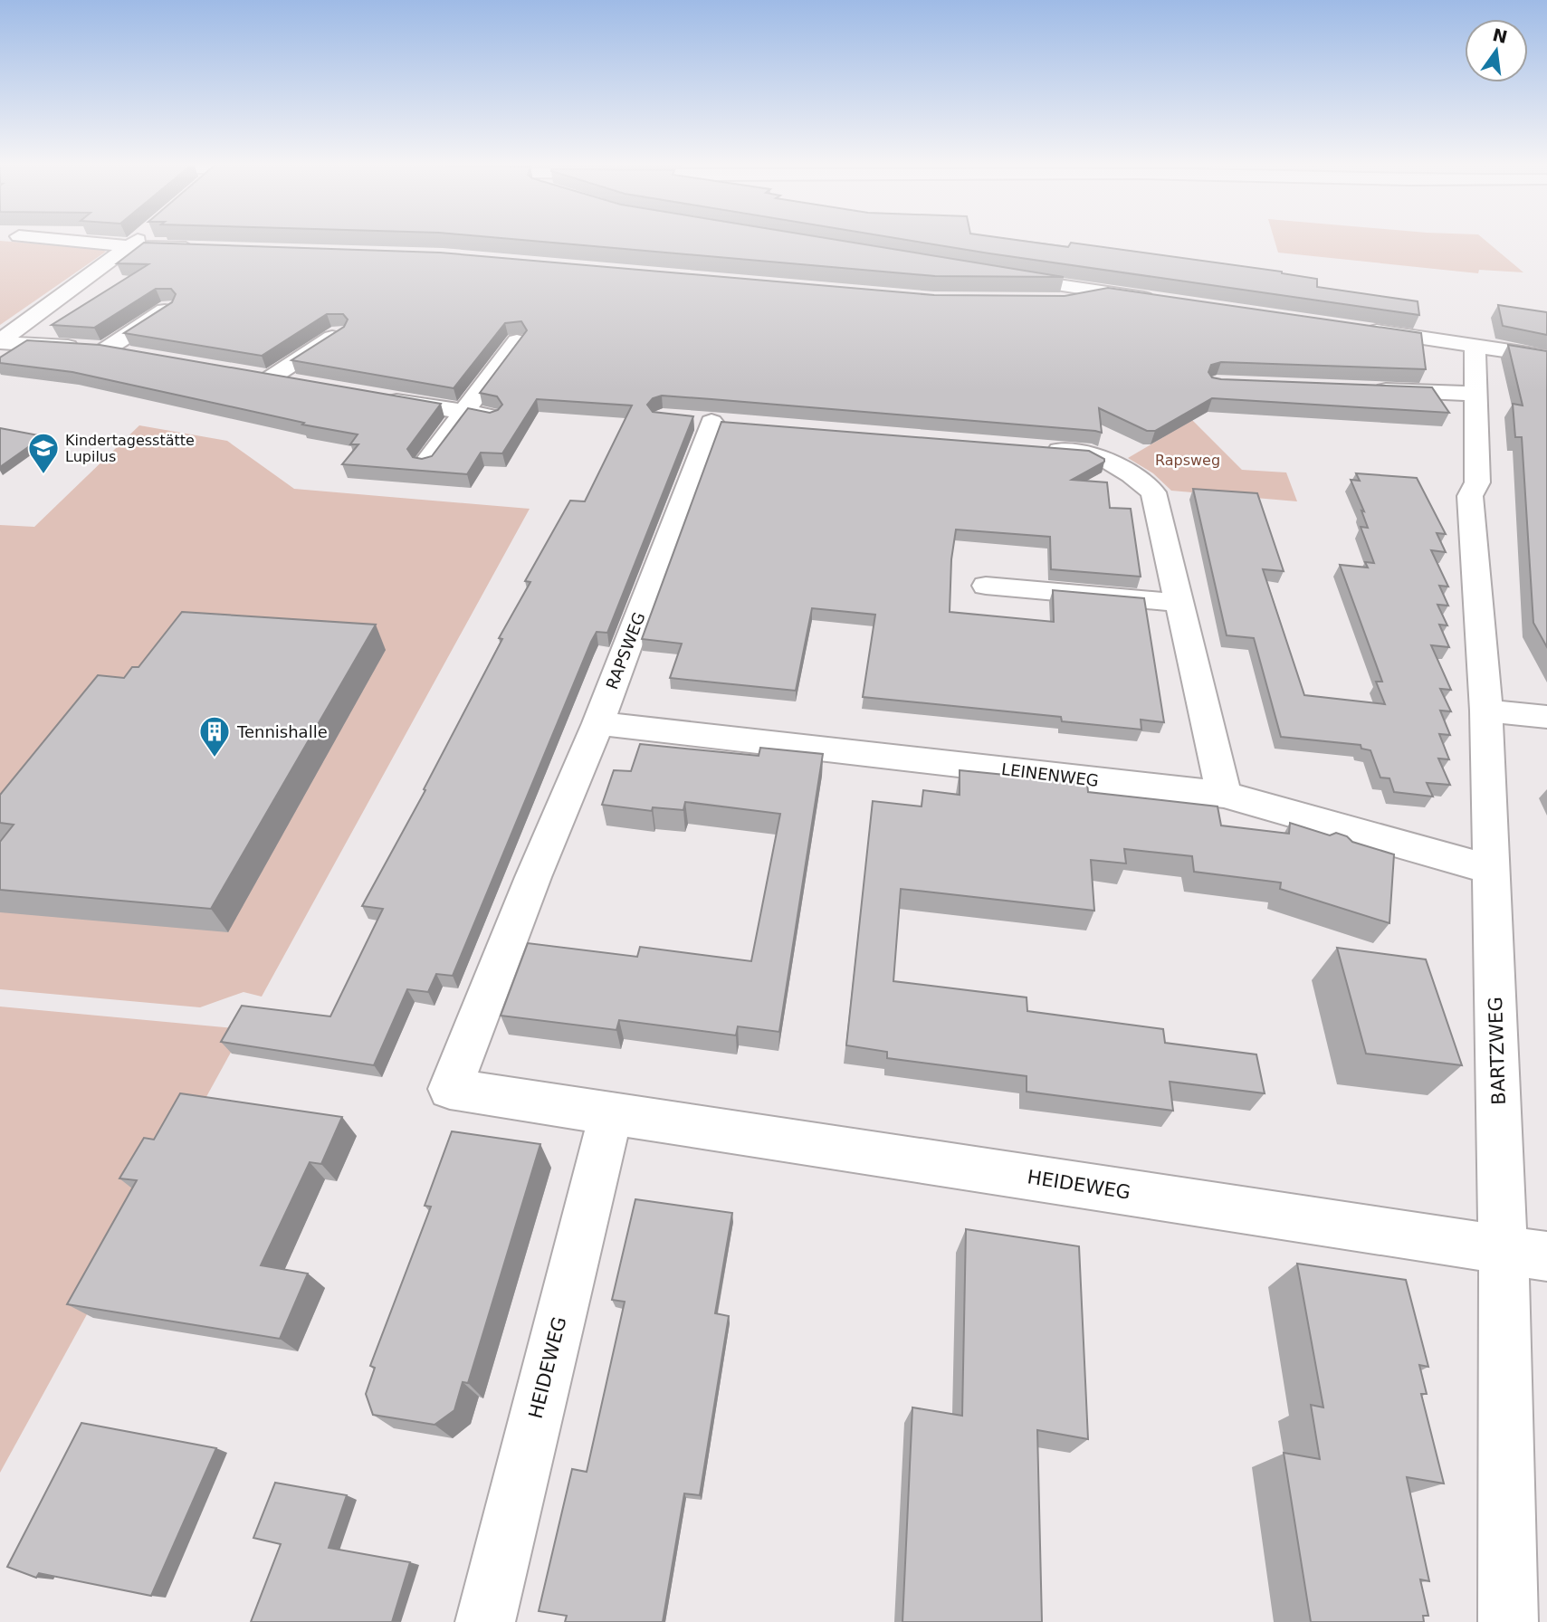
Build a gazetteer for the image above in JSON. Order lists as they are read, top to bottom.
{
  "streets": {
    "street": [
      "RAPSWEG",
      "LEINENWEG",
      "BARTZWEG",
      "HEIDEWEG"
    ]
  },
  "crossings": [
    ["RAPSWEG", "LEINENWEG"],
    ["RAPSWEG", "HEIDEWEG"],
    ["LEINENWEG", "BARTZWEG"],
    ["BARTZWEG", "HEIDEWEG"]
  ],
  "parks": ["Rapsweg"],
  "places": {
    "school or university": ["Kindertagesstätte Lupilus"],
    "building": ["Tennishalle"]
  },
  "north": "top"
}
